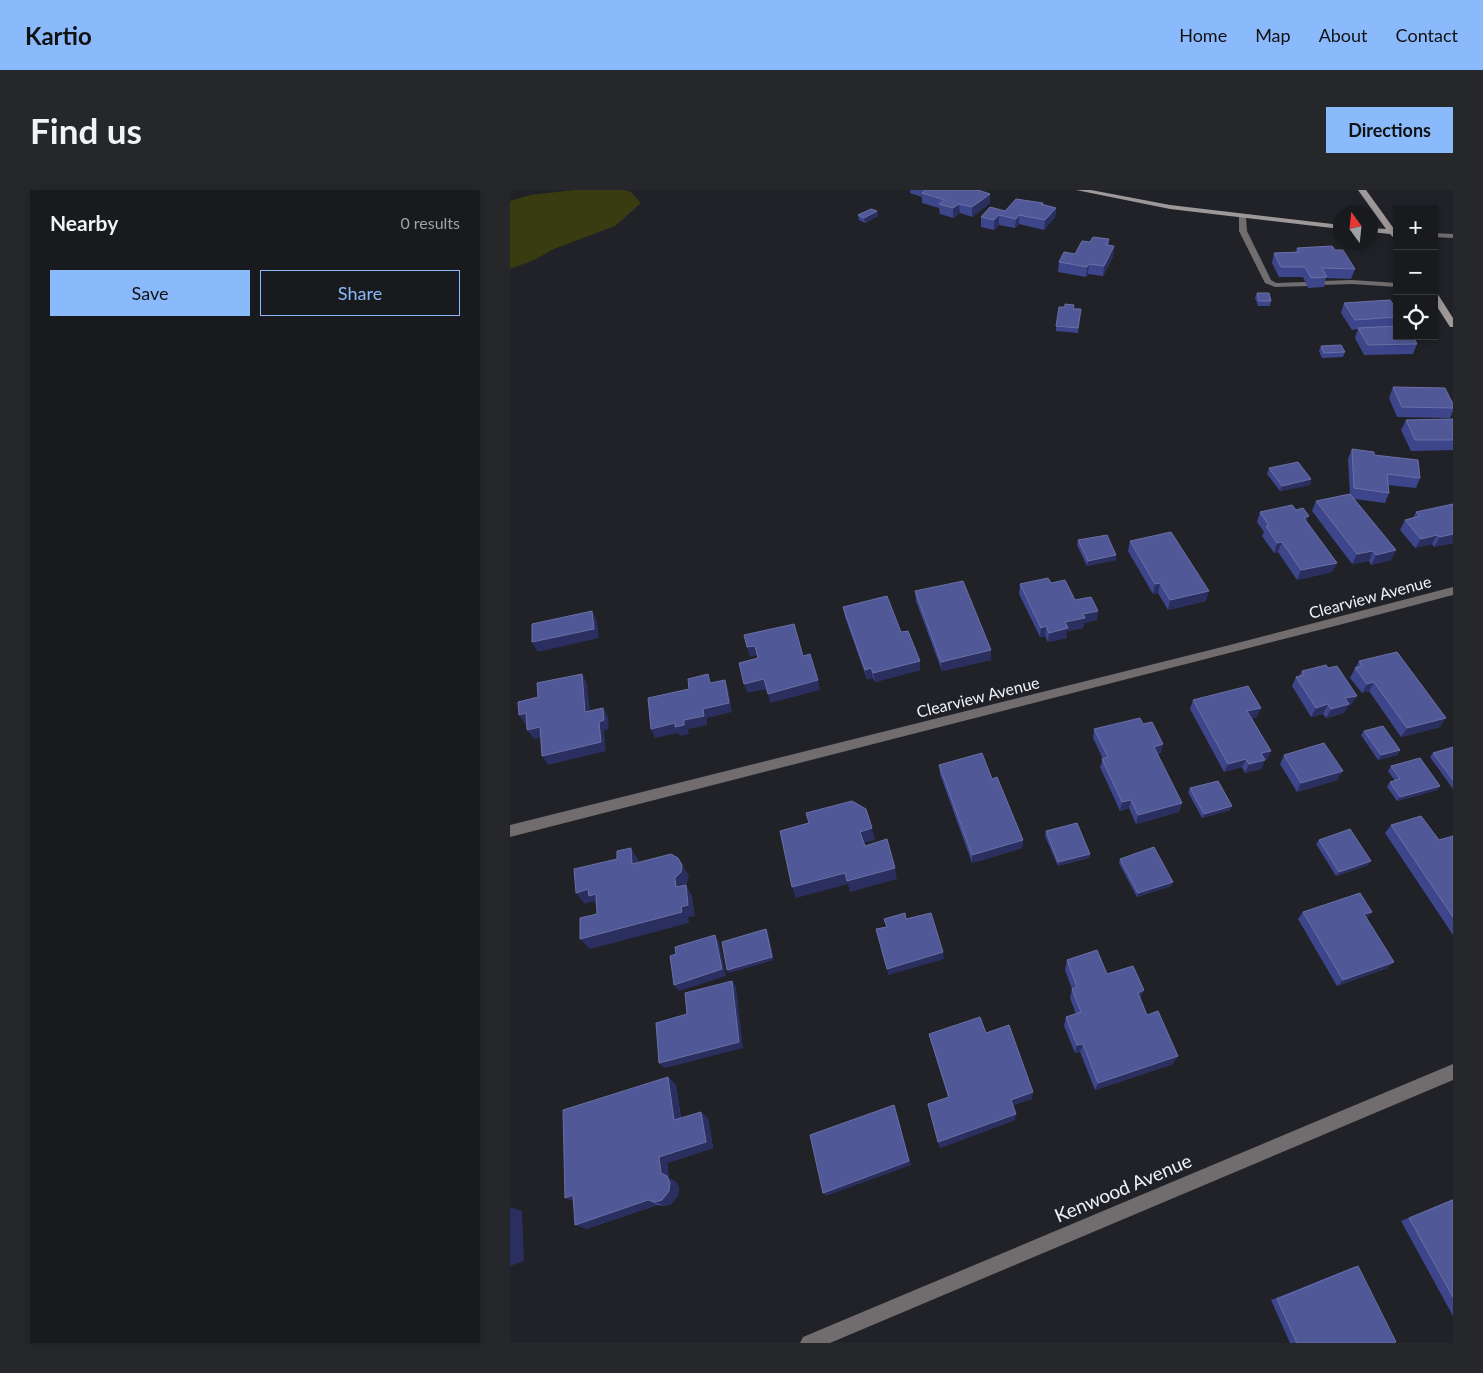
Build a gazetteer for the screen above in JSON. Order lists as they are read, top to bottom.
{
  "streets": {
    "street": ["Clearview Avenue", "Kenwood Avenue"]
  },
  "north": "top",
  "page": {
    "header": "Kartio",
    "nav": [
      "Home",
      "Map",
      "About",
      "Contact"
    ],
    "buttons": [
      "Directions",
      ["Save", "Share"]
    ],
    "title": "Find us",
    "heading": ["Nearby", "0 results"],
    "map_buttons": ["+", "−"]
  }
}
